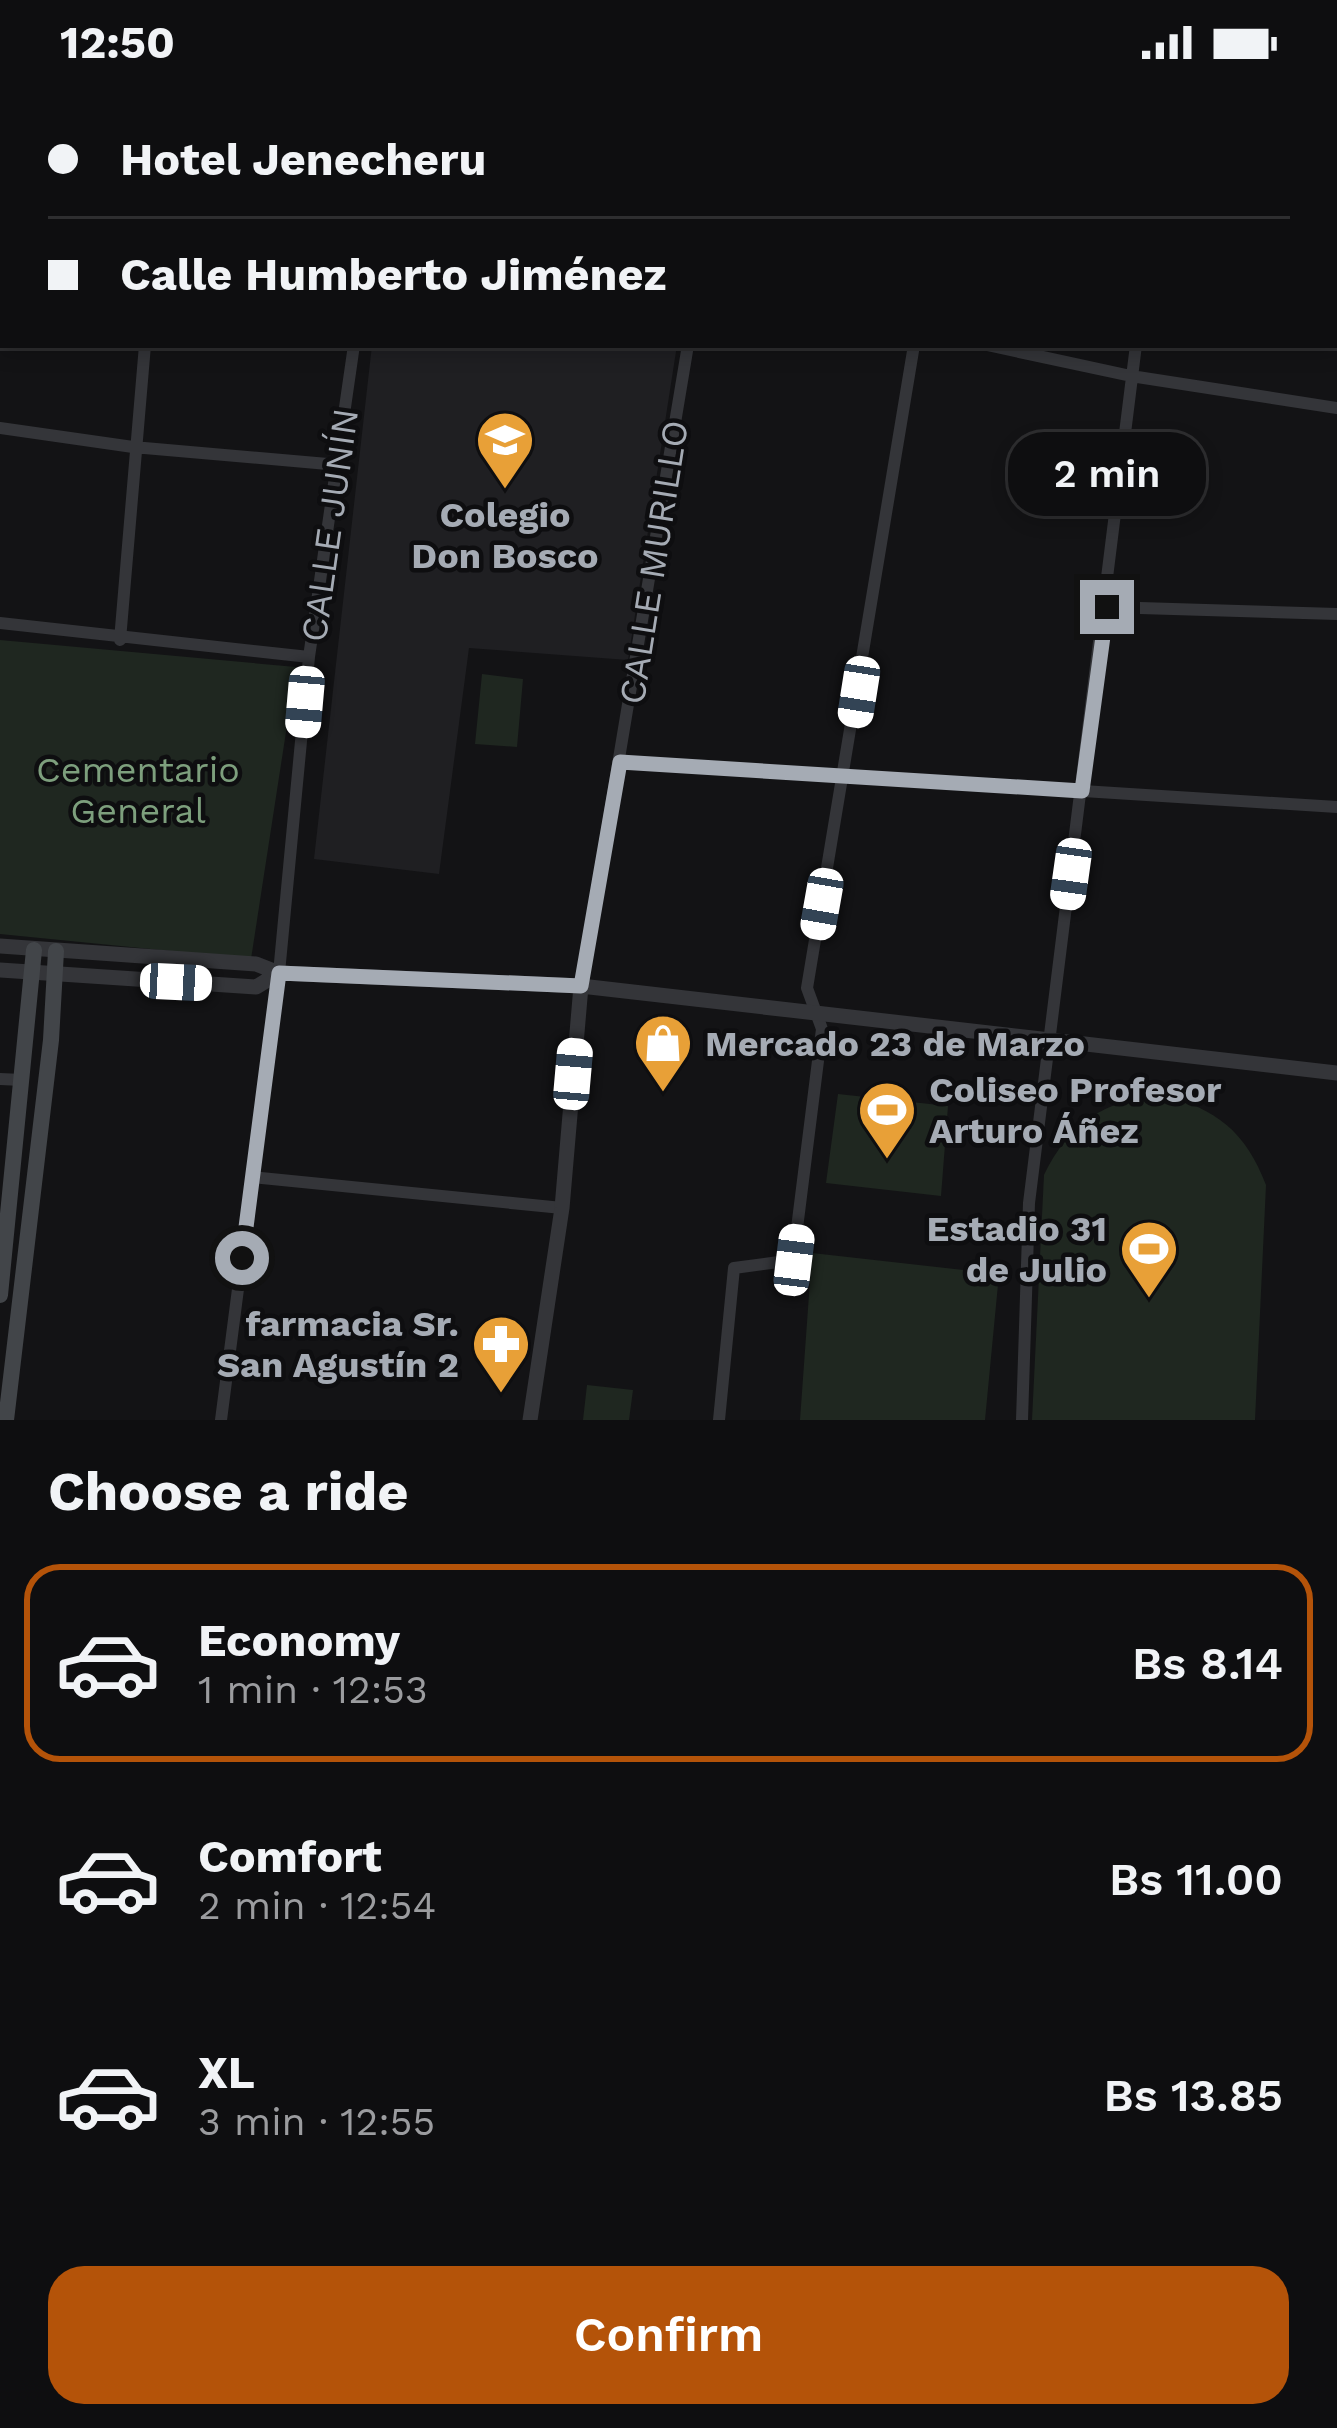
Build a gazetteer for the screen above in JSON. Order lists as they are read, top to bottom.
{
  "streets": {
    "street": ["CALLE JUNÍN", "CALLE MURILLO"]
  },
  "parks": ["Cementario General"],
  "places": {
    "school or university": ["Colegio Don Bosco"],
    "shop": ["Mercado 23 de Marzo"],
    "sports": ["Coliseo Profesor Arturo Áñez", "Estadio 31 de Julio"],
    "pharmacy": ["farmacia Sr. San Agustín 2"]
  },
  "page": {
    "status": "12:50",
    "banner": ["Hotel Jenecheru", "Calle Humberto Jiménez"],
    "bubble": "2 min",
    "heading": "Choose a ride",
    "list": [
      {
        "name": "Economy",
        "note": "1 min · 12:53",
        "value": "Bs 8.14"
      },
      {
        "name": "Comfort",
        "note": "2 min · 12:54",
        "value": "Bs 11.00"
      },
      {
        "name": "XL",
        "note": "3 min · 12:55",
        "value": "Bs 13.85"
      }
    ],
    "buttons": "Confirm"
  }
}
